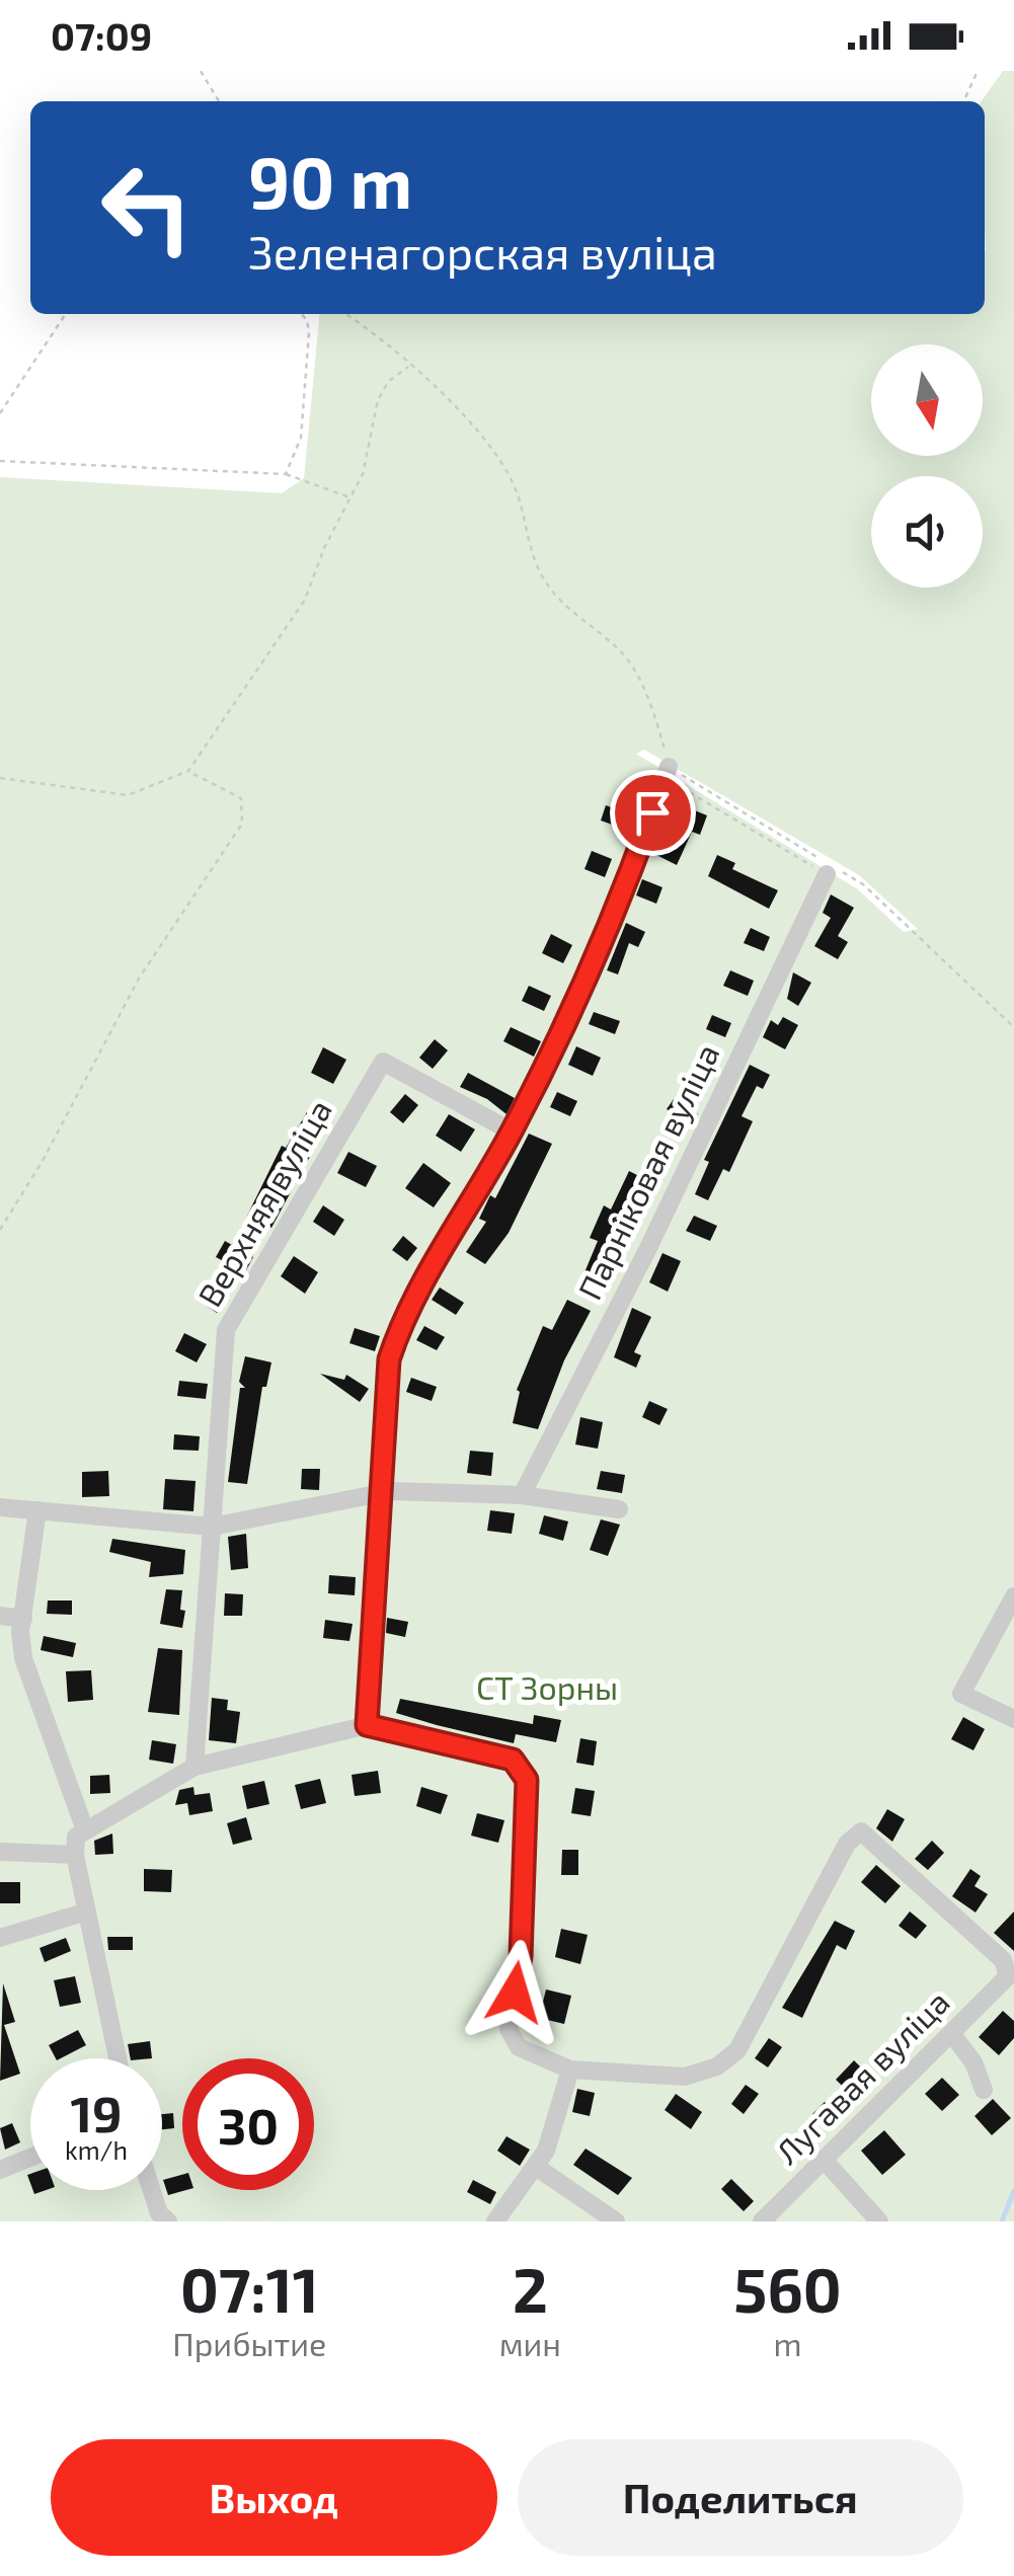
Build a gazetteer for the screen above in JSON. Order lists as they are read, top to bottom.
{
  "streets": {
    "street": ["Парніковая вуліца", "Верхняя вуліца", "Лугавая вуліца"]
  },
  "parks": ["СТ Зорны"],
  "north": "bottom",
  "page": {
    "status": "07:09",
    "turn": ["90 m", "Зеленагорская вуліца"],
    "speed": "19 km/h",
    "limit": "30",
    "eta": [
      "07:11",
      "Прибытие",
      "2",
      "мин",
      "560",
      "m"
    ],
    "buttons": ["Выход", "Поделиться"]
  }
}
